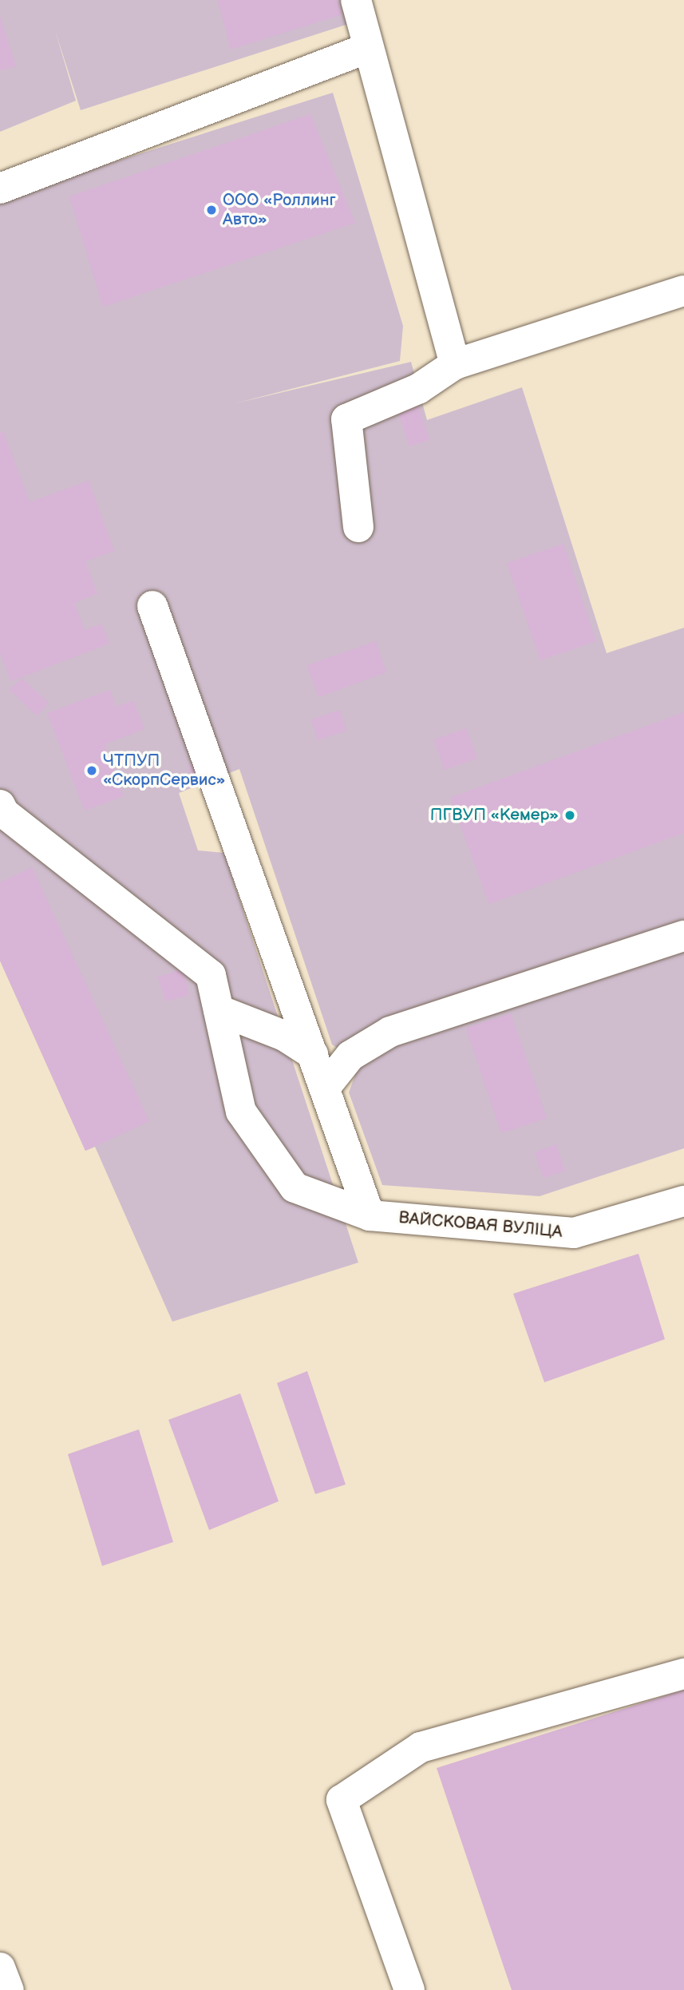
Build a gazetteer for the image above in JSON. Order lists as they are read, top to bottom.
{
  "streets": {
    "lane": ["ВАЙСКОВАЯ ВУЛІЦА"]
  },
  "places": ["ООО «Роллинг Авто»", "ЧТПУП «СкорпСервис»", "ПГВУП «Кемер»"]
}
